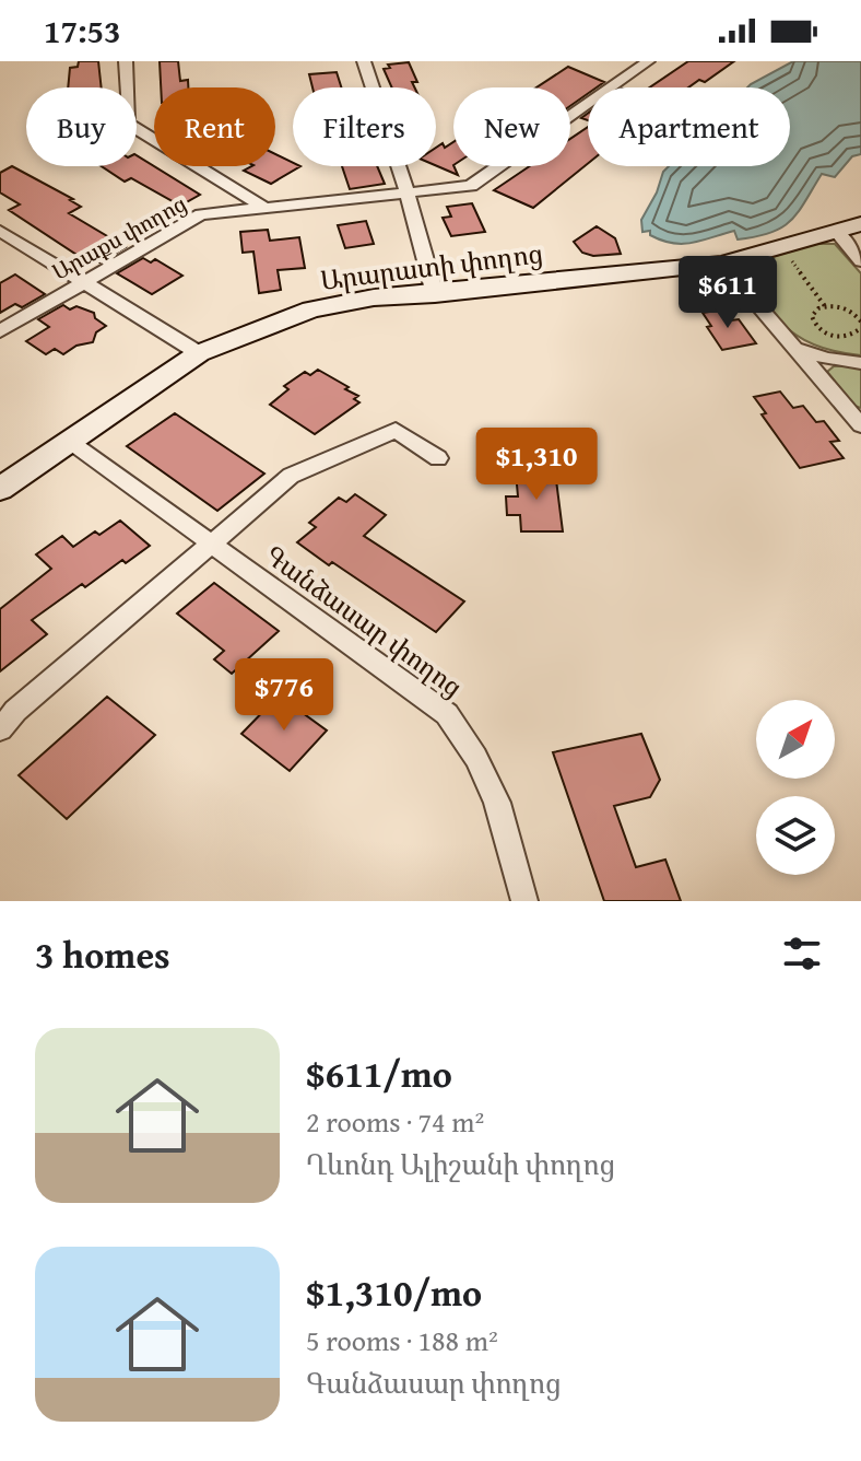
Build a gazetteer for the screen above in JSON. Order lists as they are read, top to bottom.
{
  "streets": {
    "street": ["Արաքս փողոց", "Արարատի փողոց", "Գանձասար փողոց"]
  },
  "crossings": [
    ["Արարատի փողոց", "Գանձասար փողոց"]
  ],
  "north": "top right",
  "page": {
    "status": "17:53",
    "chip": [
      "Buy",
      "Rent",
      "Filters",
      "New",
      "Apartment"
    ],
    "price": ["$611", "$1,310", "$776"],
    "heading": "3 homes",
    "list": [
      {
        "name": "$611/mo",
        "note": "2 rooms · 74 m² · Ղևոնդ Ալիշանի փողոց"
      },
      {
        "name": "$1,310/mo",
        "note": "5 rooms · 188 m² · Գանձասար փողոց"
      }
    ]
  }
}
